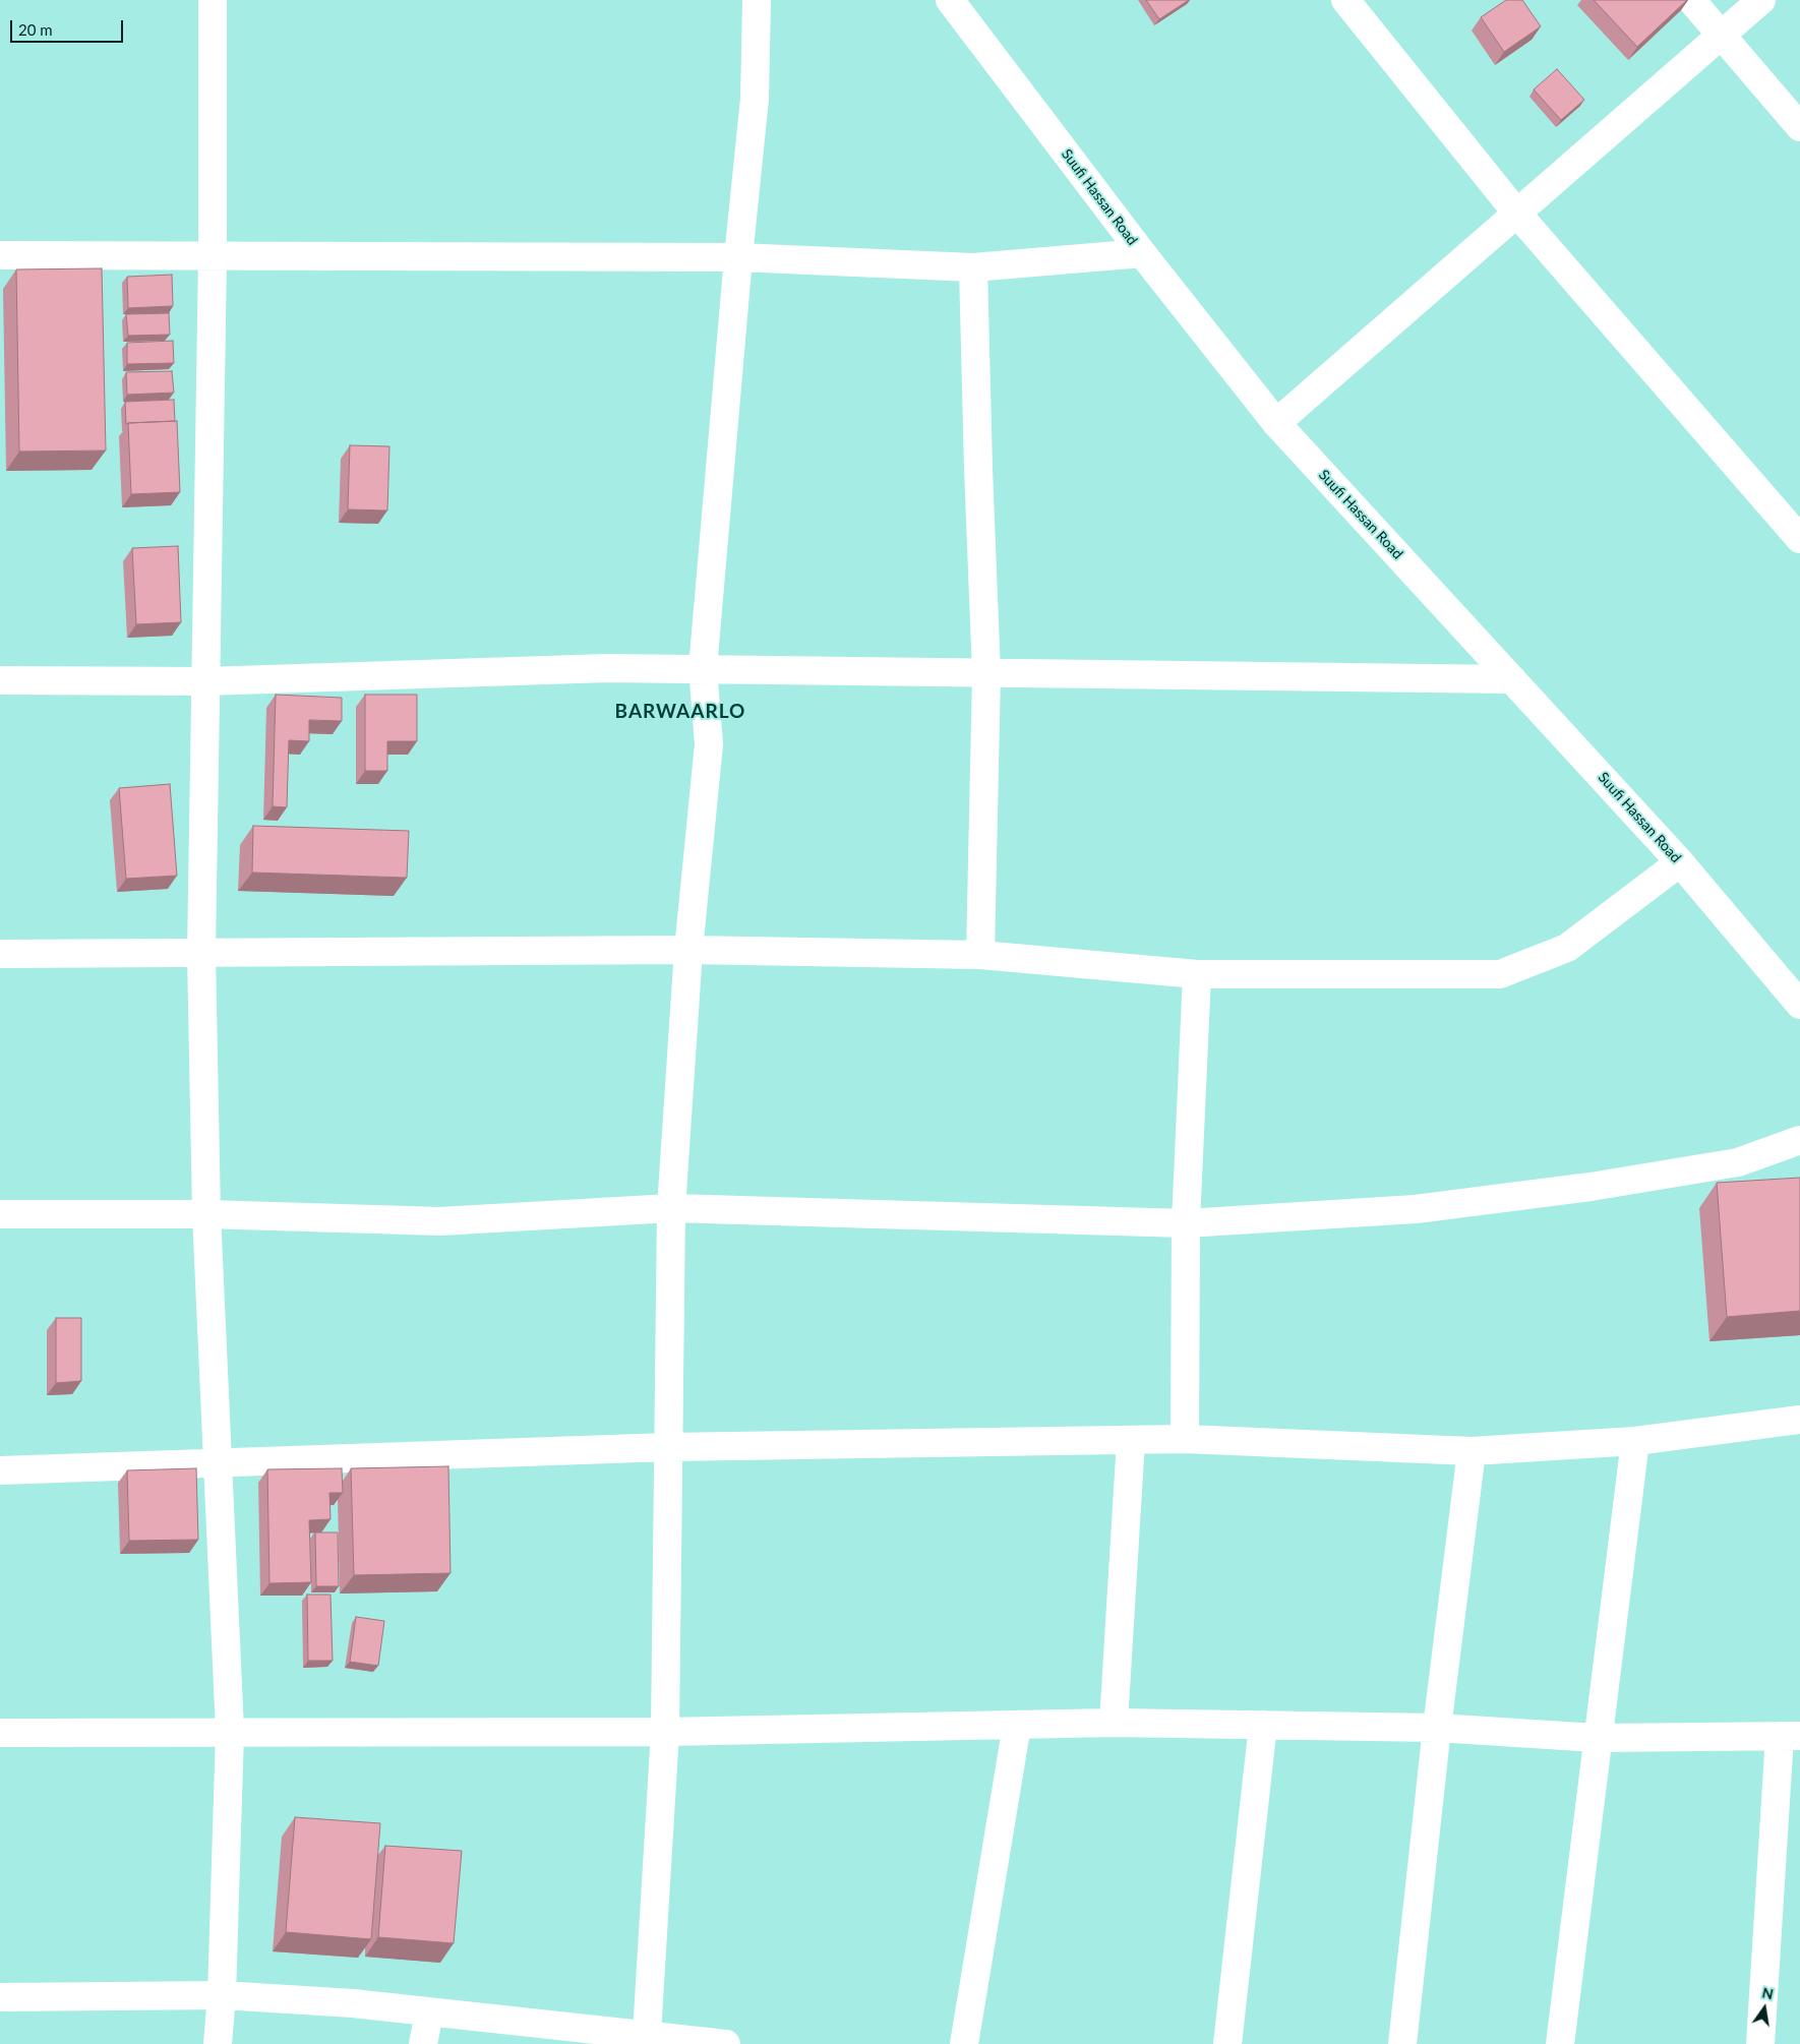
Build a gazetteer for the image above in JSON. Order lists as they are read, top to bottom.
{
  "streets": {
    "street": ["Suufi Hassan Road"]
  },
  "districts": ["BARWAARLO"],
  "scale_bar": "20 m",
  "north": "top"
}
